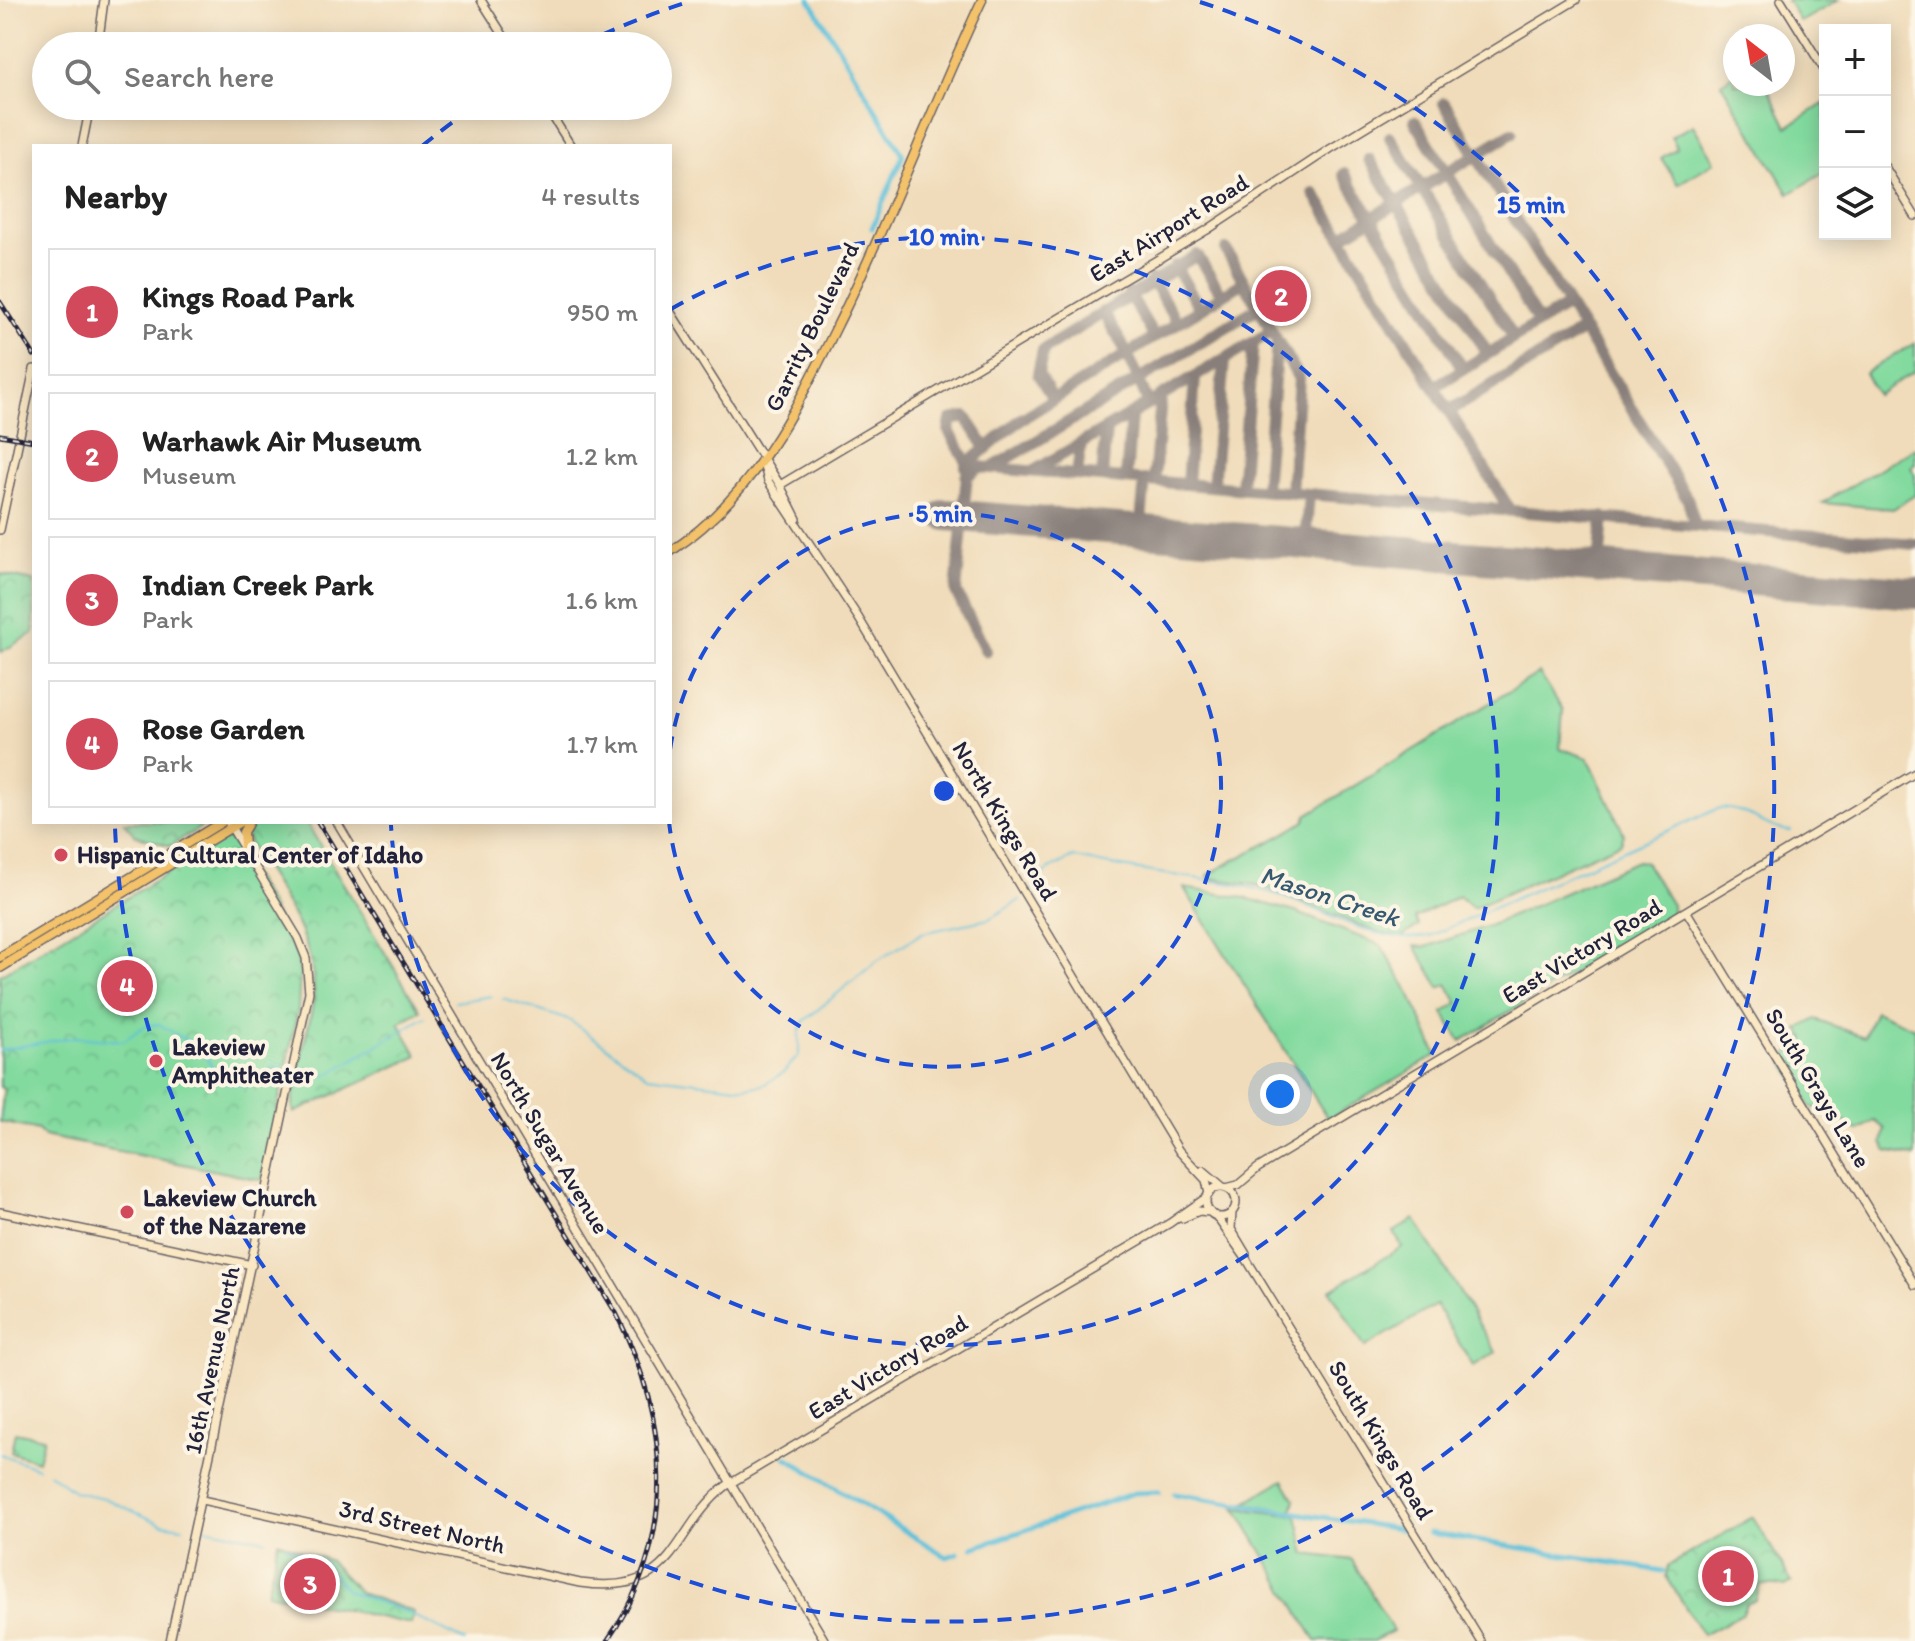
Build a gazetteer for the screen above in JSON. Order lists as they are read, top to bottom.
{
  "streets": {
    "main road": ["Garrity Boulevard"],
    "street": [
      "East Airport Road",
      "North Kings Road",
      "East Victory Road",
      "South Grays Lane",
      "North Sugar Avenue",
      "16th Avenue North",
      "South Kings Road",
      "3rd Street North"
    ]
  },
  "crossings": [
    ["East Airport Road", "North Kings Road"],
    ["Garrity Boulevard", "North Kings Road"],
    ["North Kings Road", "East Victory Road"],
    ["East Victory Road", "South Grays Lane"],
    ["East Victory Road", "North Sugar Avenue"],
    ["East Victory Road", "South Kings Road"],
    ["East Victory Road", "3rd Street North"],
    ["16th Avenue North", "3rd Street North"]
  ],
  "water": ["Mason Creek"],
  "places": ["Hispanic Cultural Center of Idaho", "Lakeview Amphitheater", "Lakeview Church of the Nazarene"],
  "north": "top left",
  "page": {
    "map_buttons": ["+", "−"],
    "search": "Search here",
    "heading": ["Nearby", "4 results"],
    "list": [
      {
        "mark": "1",
        "name": "Kings Road Park",
        "note": "Park",
        "value": "950 m"
      },
      {
        "mark": "2",
        "name": "Warhawk Air Museum",
        "note": "Museum",
        "value": "1.2 km"
      },
      {
        "mark": "3",
        "name": "Indian Creek Park",
        "note": "Park",
        "value": "1.6 km"
      },
      {
        "mark": "4",
        "name": "Rose Garden",
        "note": "Park",
        "value": "1.7 km"
      }
    ],
    "pins": [
      "2",
      "4",
      "1",
      "3"
    ]
  },
  "rings": ["15 min", "10 min", "5 min"]
}
